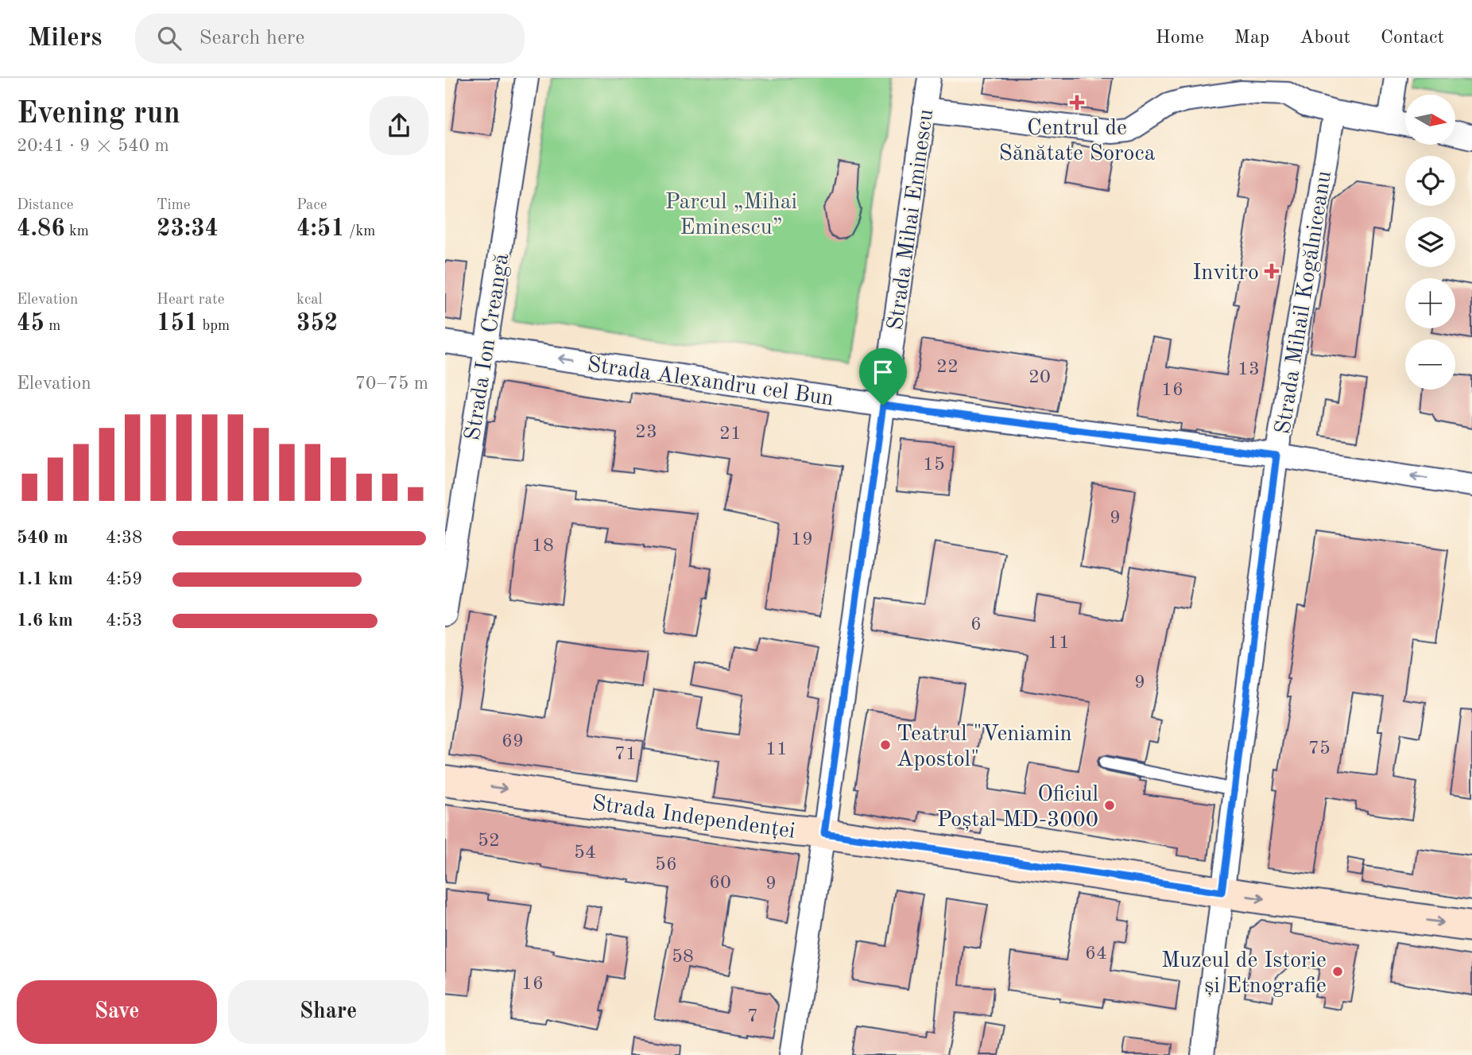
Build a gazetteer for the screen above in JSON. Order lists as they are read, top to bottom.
{
  "streets": {
    "main road": ["Strada Independenței"],
    "street": [
      "Strada Mihai Eminescu",
      "Strada Mihail Kogălniceanu",
      "Strada Ion Creangă",
      "Strada Alexandru cel Bun"
    ]
  },
  "crossings": [
    ["Strada Mihai Eminescu", "Strada Alexandru cel Bun"],
    ["Strada Mihai Eminescu", "Strada Independenței"],
    ["Strada Mihail Kogălniceanu", "Strada Alexandru cel Bun"],
    ["Strada Mihail Kogălniceanu", "Strada Independenței"],
    ["Strada Ion Creangă", "Strada Alexandru cel Bun"]
  ],
  "one_way": ["Strada Alexandru cel Bun", "Strada Independenței"],
  "parks": ["Parcul „Mihai Eminescu”"],
  "places": {
    "health": ["Centrul de Sănătate Soroca", "Invitro"],
    "other": ["Teatrul \"Veniamin Apostol\"", "Oficiul Poștal MD-3000", "Muzeul de Istorie și Etnografie"]
  },
  "house_numbers": [
    "22",
    "13",
    "20",
    "16",
    "23",
    "21",
    "15",
    "9",
    "19",
    "18",
    "6",
    "11",
    "9",
    "69",
    "75",
    "11",
    "71",
    "52",
    "54",
    "56",
    "60",
    "9",
    "64",
    "58",
    "16",
    "7"
  ],
  "north": "right",
  "page": {
    "header": "Milers",
    "search": "Search here",
    "nav": [
      "Home",
      "Map",
      "About",
      "Contact"
    ],
    "heading": ["Evening run", "20:41 · 9 × 540 m"],
    "map_buttons": ["+", "−"],
    "stats": [
      ["Distance", "4.86 km"],
      ["Time", "23:34"],
      ["Pace", "4:51 /km"],
      ["Elevation", "45 m"],
      ["Heart rate", "151 bpm"],
      ["kcal", "352"]
    ],
    "chart": ["Elevation", "70–75 m"],
    "list": [
      {
        "name": "540 m",
        "note": "4:38"
      },
      {
        "name": "1.1 km",
        "note": "4:59"
      },
      {
        "name": "1.6 km",
        "note": "4:53"
      }
    ],
    "buttons": ["Save", "Share"]
  }
}
